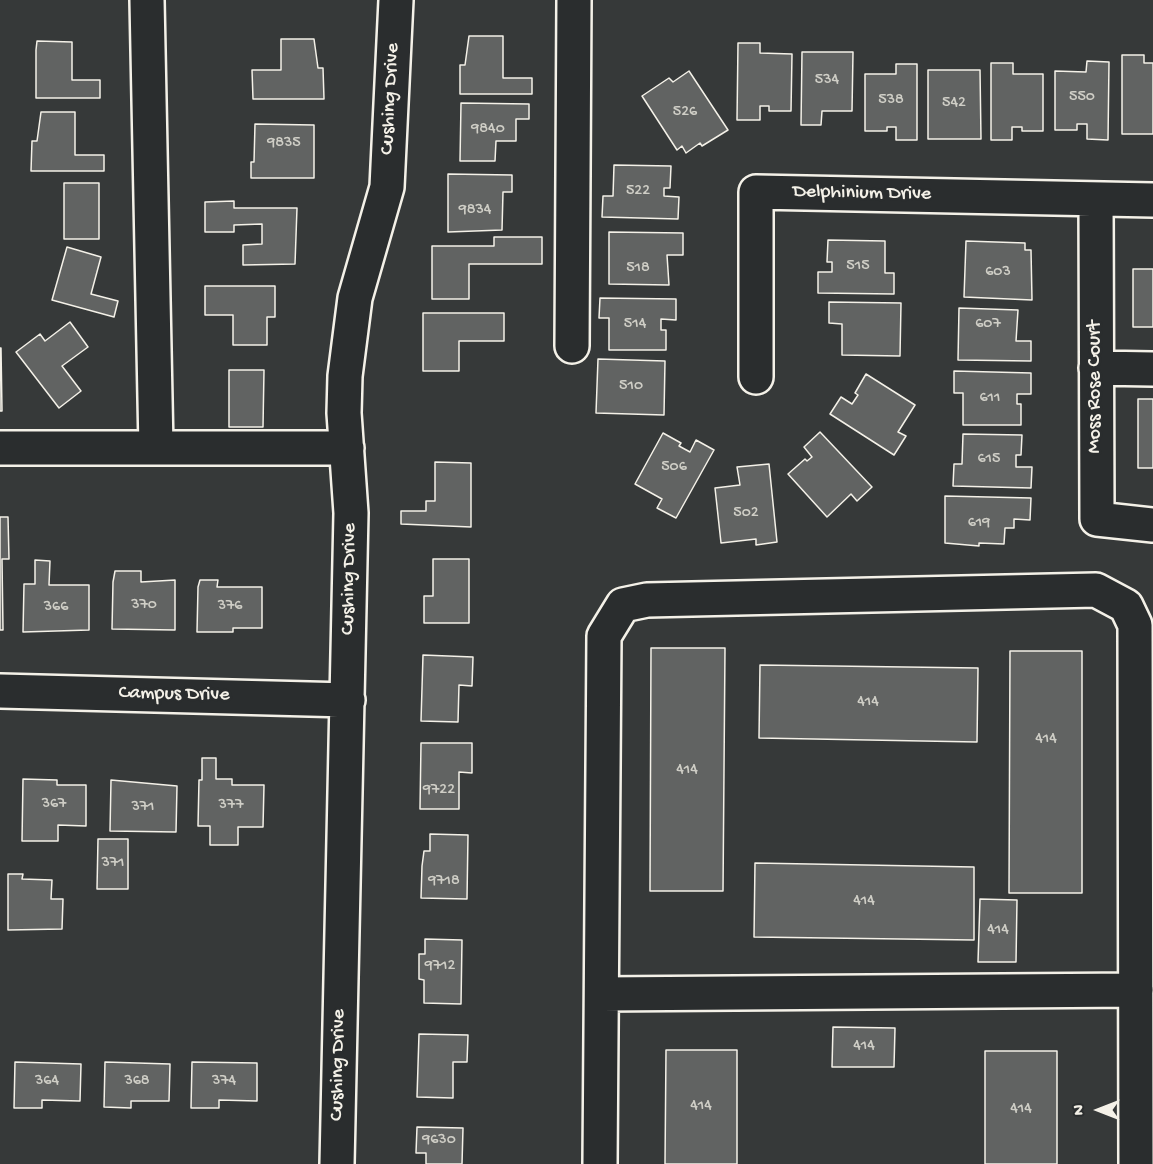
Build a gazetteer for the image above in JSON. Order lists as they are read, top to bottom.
{
  "streets": {
    "street": [
      "Cushing Drive",
      "Delphinium Drive",
      "Moss Rose Court",
      "Campus Drive"
    ]
  },
  "crossings": [
    ["Cushing Drive", "Campus Drive"],
    ["Delphinium Drive", "Moss Rose Court"]
  ],
  "house_numbers": [
    "534",
    "550",
    "538",
    "542",
    "526",
    "9840",
    "9835",
    "522",
    "9834",
    "515",
    "518",
    "603",
    "514",
    "607",
    "510",
    "611",
    "615",
    "506",
    "502",
    "619",
    "370",
    "376",
    "366",
    "414",
    "414",
    "414",
    "9722",
    "367",
    "377",
    "371",
    "371",
    "9718",
    "414",
    "414",
    "9712",
    "414",
    "364",
    "368",
    "374",
    "414",
    "414",
    "9630"
  ],
  "north": "left"
}
